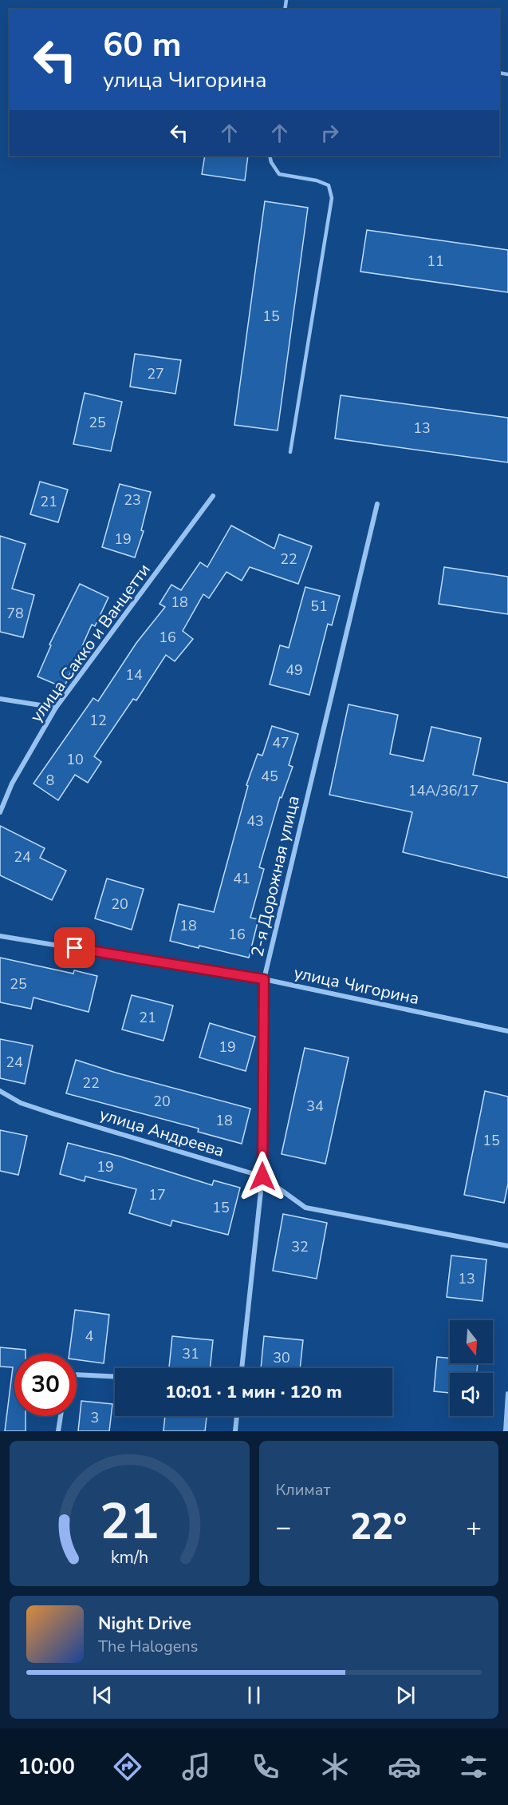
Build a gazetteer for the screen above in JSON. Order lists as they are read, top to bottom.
{
  "streets": {
    "street": [
      "улица Сакко и Ванцетти",
      "2-я Дорожная улица",
      "улица Чигорина",
      "улица Андреева"
    ]
  },
  "crossings": [
    ["2-я Дорожная улица", "улица Чигорина"],
    ["2-я Дорожная улица", "улица Андреева"]
  ],
  "house_numbers": [
    "11",
    "15",
    "27",
    "25",
    "13",
    "23",
    "21",
    "19",
    "22",
    "18",
    "51",
    "78",
    "16",
    "49",
    "14",
    "12",
    "47",
    "10",
    "45",
    "8",
    "14А/36/17",
    "43",
    "24",
    "41",
    "20",
    "18",
    "16",
    "25",
    "21",
    "19",
    "24",
    "22",
    "20",
    "34",
    "18",
    "15",
    "19",
    "17",
    "15",
    "32",
    "13",
    "4",
    "31",
    "30",
    "3"
  ],
  "north": "bottom",
  "page": {
    "turn": ["60 m", "улица Чигорина"],
    "limit": "30",
    "trip": "10:01 · 1 мин · 120 m",
    "tile": "Климат",
    "heat": ["−", "22°", "+"],
    "song": ["Night Drive", "The Halogens"],
    "tabs": "10:00",
    "gauge": ["21", "km/h"]
  }
}
